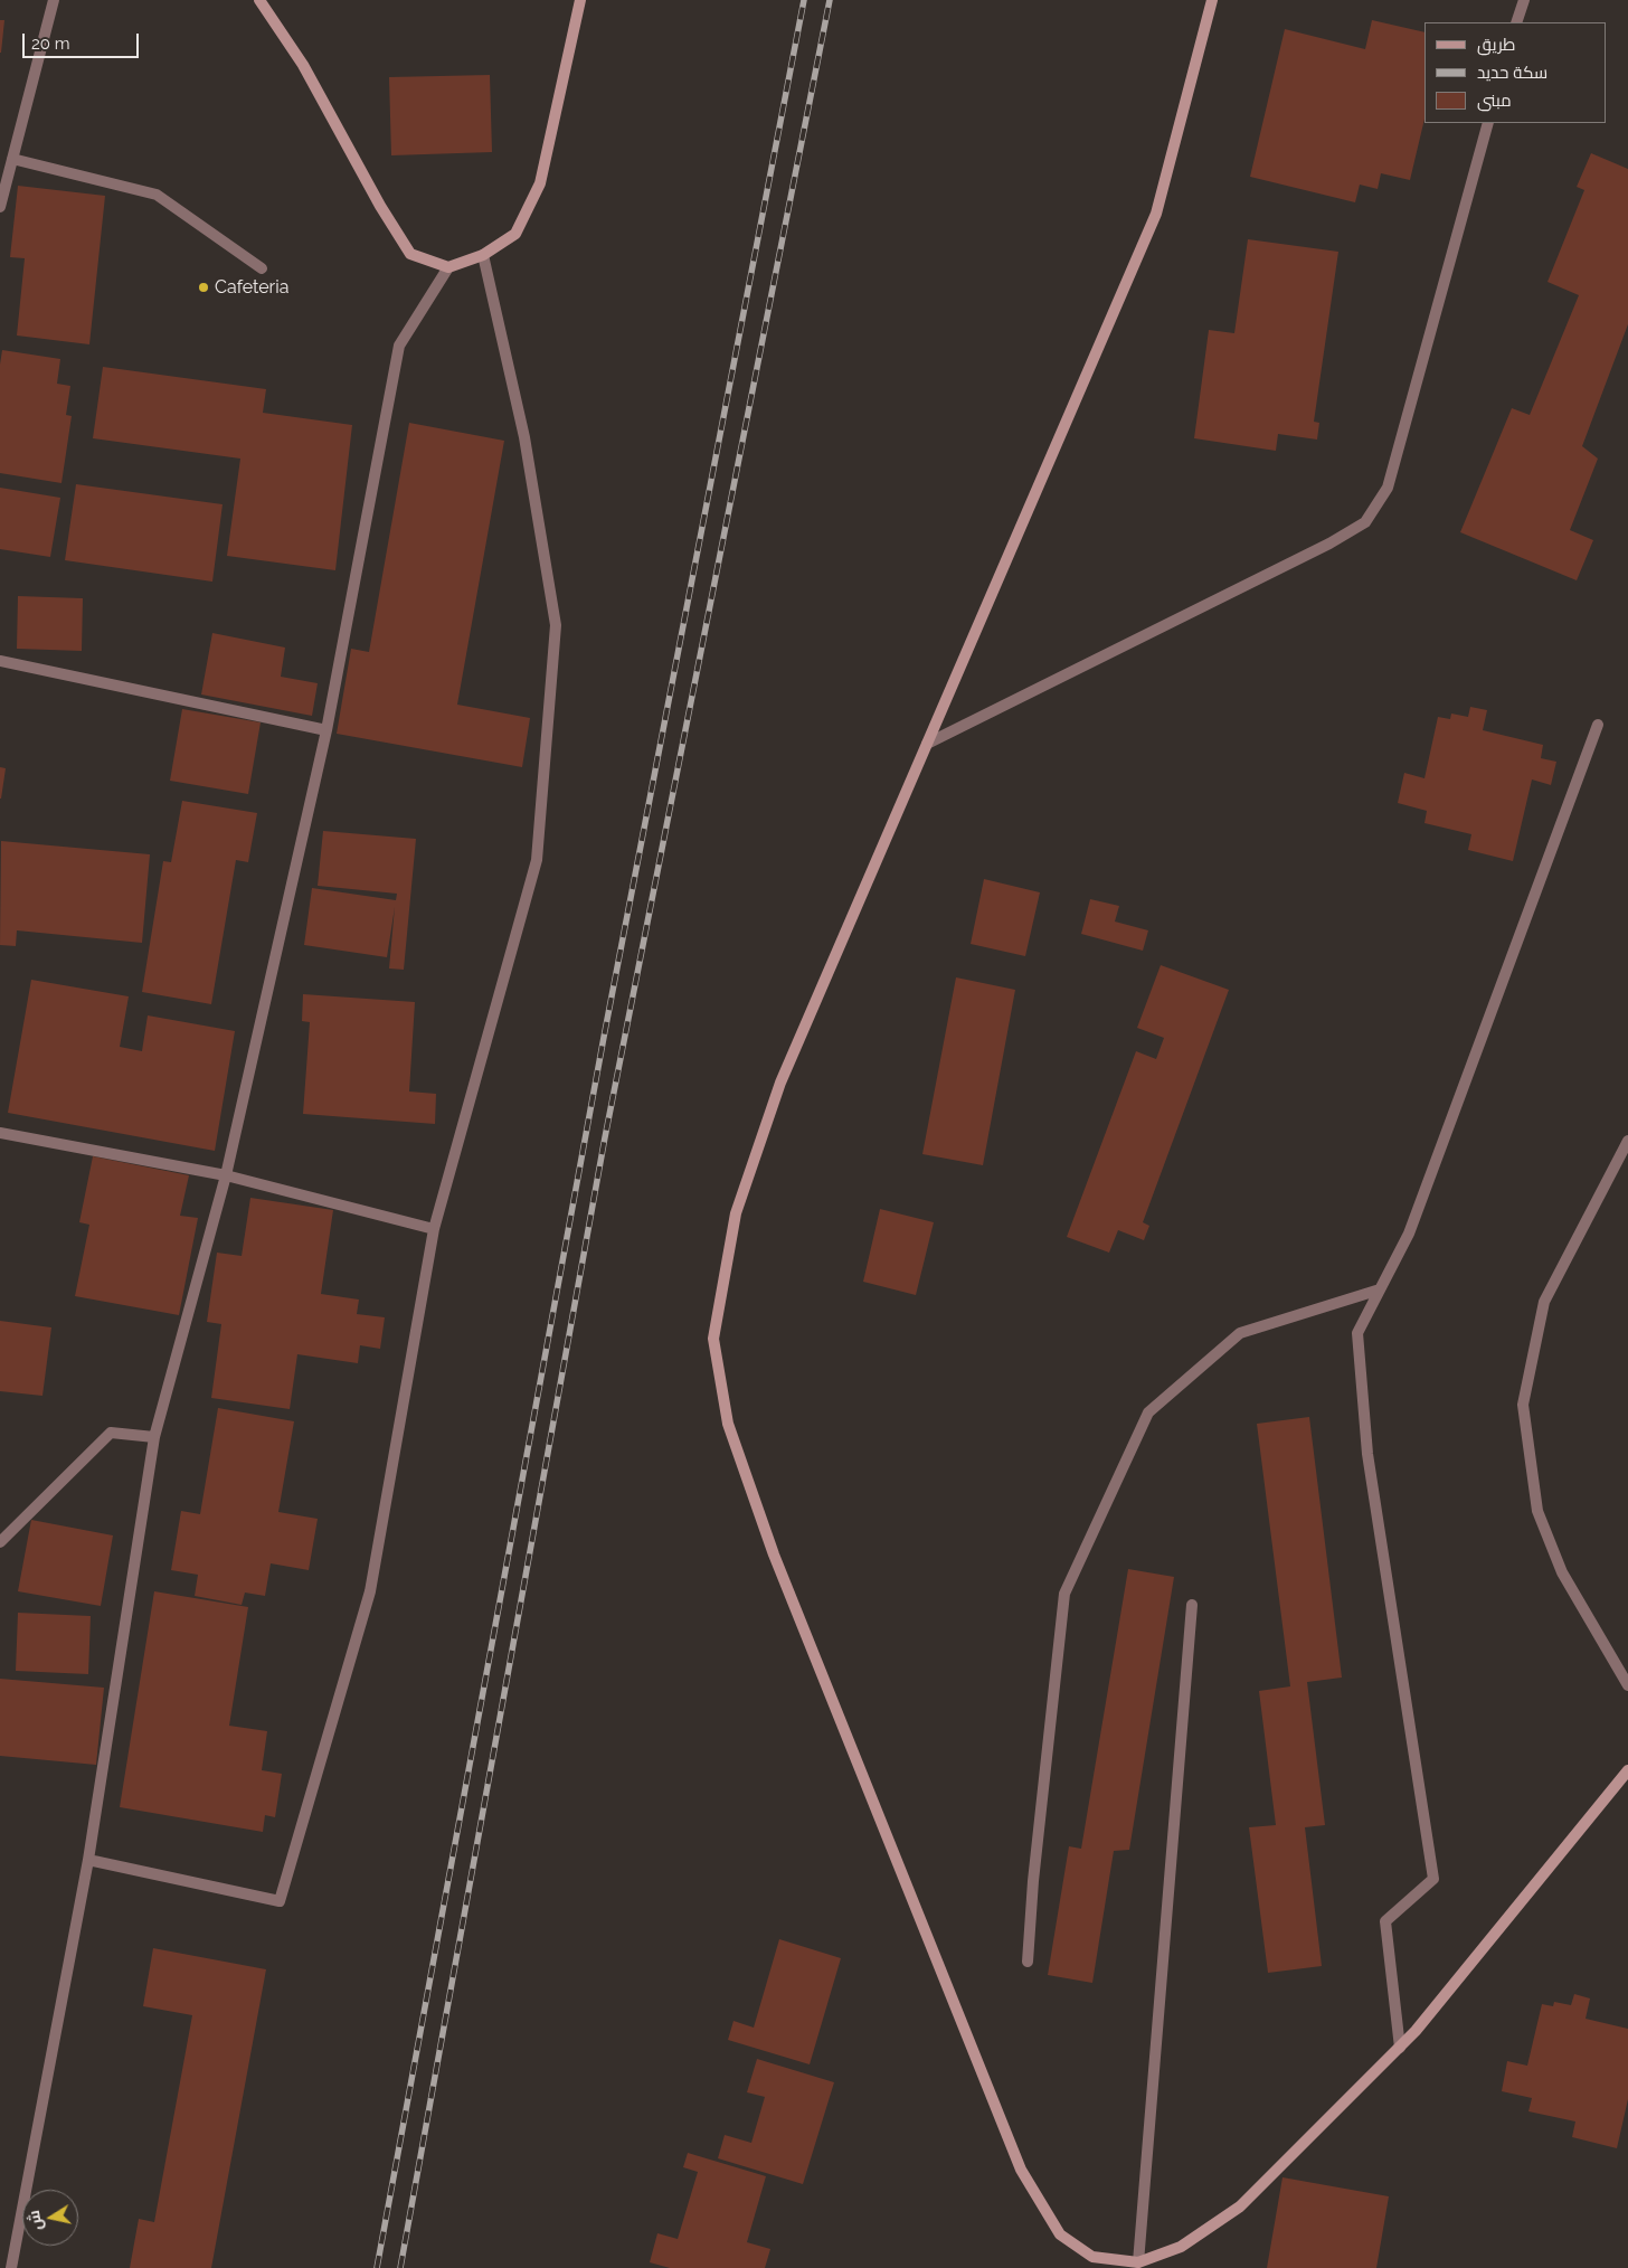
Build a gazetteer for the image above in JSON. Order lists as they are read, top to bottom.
{
  "places": ["Cafeteria"],
  "legend": ["طريق", "سكة حديد", "مبنى"],
  "scale_bar": "20 m",
  "north": "left"
}
